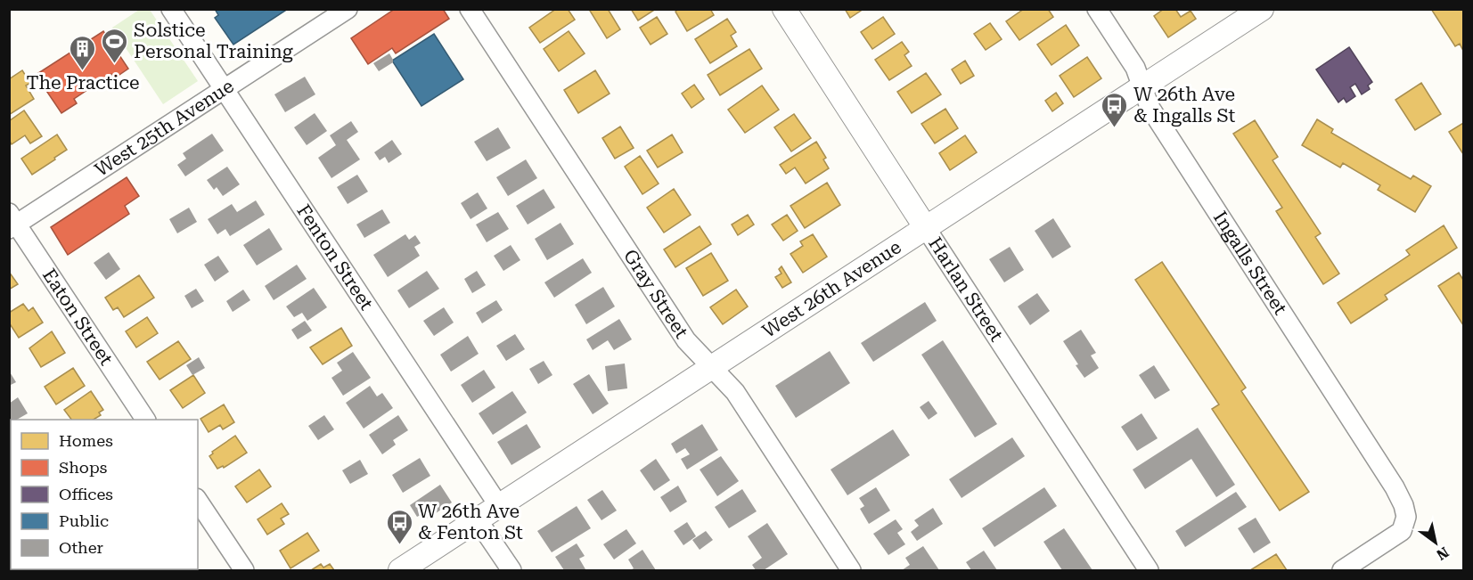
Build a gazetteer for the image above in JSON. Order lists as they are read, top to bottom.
{
  "streets": {
    "street": [
      "West 25th Avenue",
      "Fenton Street",
      "Ingalls Street",
      "West 26th Avenue",
      "Harlan Street",
      "Gray Street",
      "Eaton Street"
    ]
  },
  "crossings": [
    ["West 25th Avenue", "Fenton Street"],
    ["West 25th Avenue", "Eaton Street"],
    ["Fenton Street", "West 26th Avenue"],
    ["Ingalls Street", "West 26th Avenue"],
    ["West 26th Avenue", "Harlan Street"],
    ["West 26th Avenue", "Gray Street"]
  ],
  "places": {
    "sports": ["Solstice Personal Training"],
    "building": ["The Practice"],
    "bus stop": ["W 26th Ave & Ingalls St", "W 26th Ave & Fenton St"]
  },
  "legend": [
    "Homes",
    "Shops",
    "Offices",
    "Public",
    "Other"
  ],
  "north": "bottom right"
}
